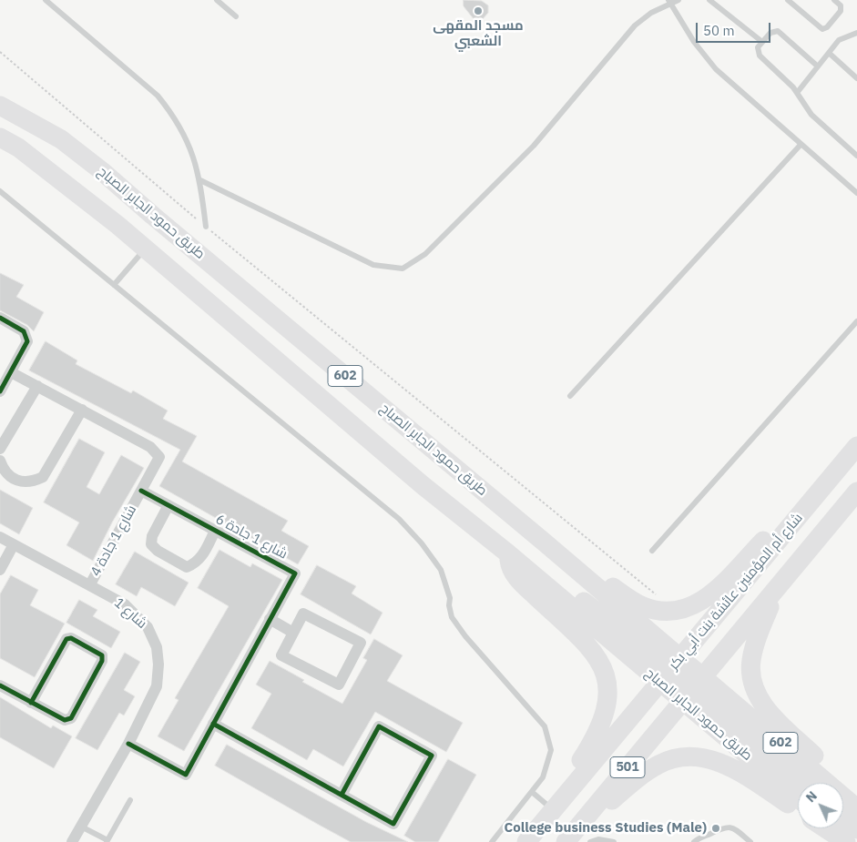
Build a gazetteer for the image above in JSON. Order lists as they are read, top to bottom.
{
  "streets": {
    "main road": [
      "طريق حمود الجابر الصباح",
      "602",
      "شارع أم المؤمنين عائشة بنت أبي بكر",
      "501"
    ],
    "street": ["شارع 1 جادة 6", "شارع 1 جادة 4", "شارع 1"]
  },
  "crossings": [
    ["طريق حمود الجابر الصباح", "شارع أم المؤمنين عائشة بنت أبي بكر"],
    ["طريق حمود الجابر الصباح", "501"],
    ["شارع 1 جادة 6", "شارع 1 جادة 4"],
    ["شارع 1 جادة 6", "شارع 1"],
    ["شارع 1 جادة 4", "شارع 1"]
  ],
  "places": ["مسجد المقهى الشعبي", "College business Studies (Male)"],
  "scale_bar": "50 m",
  "north": "top left"
}
